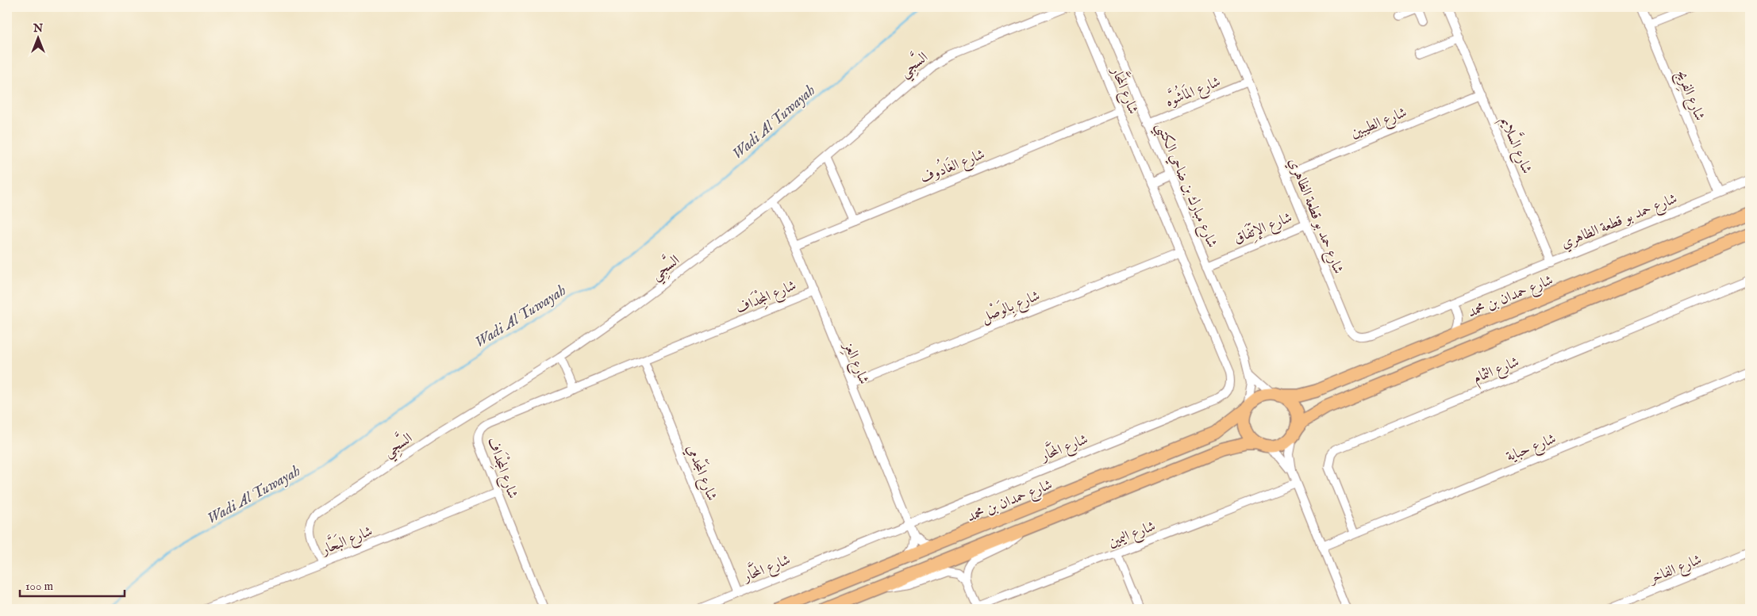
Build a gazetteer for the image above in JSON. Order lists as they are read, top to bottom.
{
  "streets": {
    "main road": ["شارع حمدان بن محمد"],
    "street": [
      "السَّجِي",
      "شارع المَحَّار",
      "شارع المَاشُوَّه",
      "شارع الفِريج",
      "شارع الطيبين",
      "شارع السَّلايم",
      "شارع الغَادُوف",
      "شارع مبارك بن ضاحي الكتبي",
      "شارع حمد بو قطعة الظاهري",
      "شارع الإتِّفَاق",
      "شارع المِجْدَاف",
      "شارع بِالوَصْل",
      "شارع العِز",
      "شارع الثمام",
      "شارع حباية",
      "شارع المَجْدمي",
      "شارع اليمين",
      "شارع البَحَّار",
      "شارع الفاخر"
    ]
  },
  "crossings": [
    ["السَّجِي", "شارع العِز"],
    ["السَّجِي", "شارع البَحَّار"],
    ["شارع المَحَّار", "شارع الغَادُوف"],
    ["شارع المَحَّار", "شارع بِالوَصْل"],
    ["شارع المَحَّار", "شارع العِز"],
    ["شارع المَحَّار", "شارع المَجْدمي"],
    ["شارع المَاشُوَّه", "شارع مبارك بن ضاحي الكتبي"],
    ["شارع المَاشُوَّه", "شارع حمد بو قطعة الظاهري"],
    ["شارع الفِريج", "شارع حمد بو قطعة الظاهري"],
    ["شارع الطيبين", "شارع السَّلايم"],
    ["شارع الطيبين", "شارع حمد بو قطعة الظاهري"],
    ["شارع السَّلايم", "شارع حمد بو قطعة الظاهري"],
    ["شارع الغَادُوف", "شارع العِز"],
    ["شارع مبارك بن ضاحي الكتبي", "شارع الإتِّفَاق"],
    ["شارع مبارك بن ضاحي الكتبي", "شارع حمدان بن محمد"],
    ["شارع حمد بو قطعة الظاهري", "شارع الإتِّفَاق"],
    ["شارع المِجْدَاف", "شارع العِز"],
    ["شارع المِجْدَاف", "شارع المَجْدمي"],
    ["شارع المِجْدَاف", "شارع البَحَّار"],
    ["شارع بِالوَصْل", "شارع العِز"],
    ["شارع الثمام", "شارع حباية"]
  ],
  "water": ["Wadi Al Tuwayah"],
  "scale_bar": "100 m",
  "north": "top"
}
